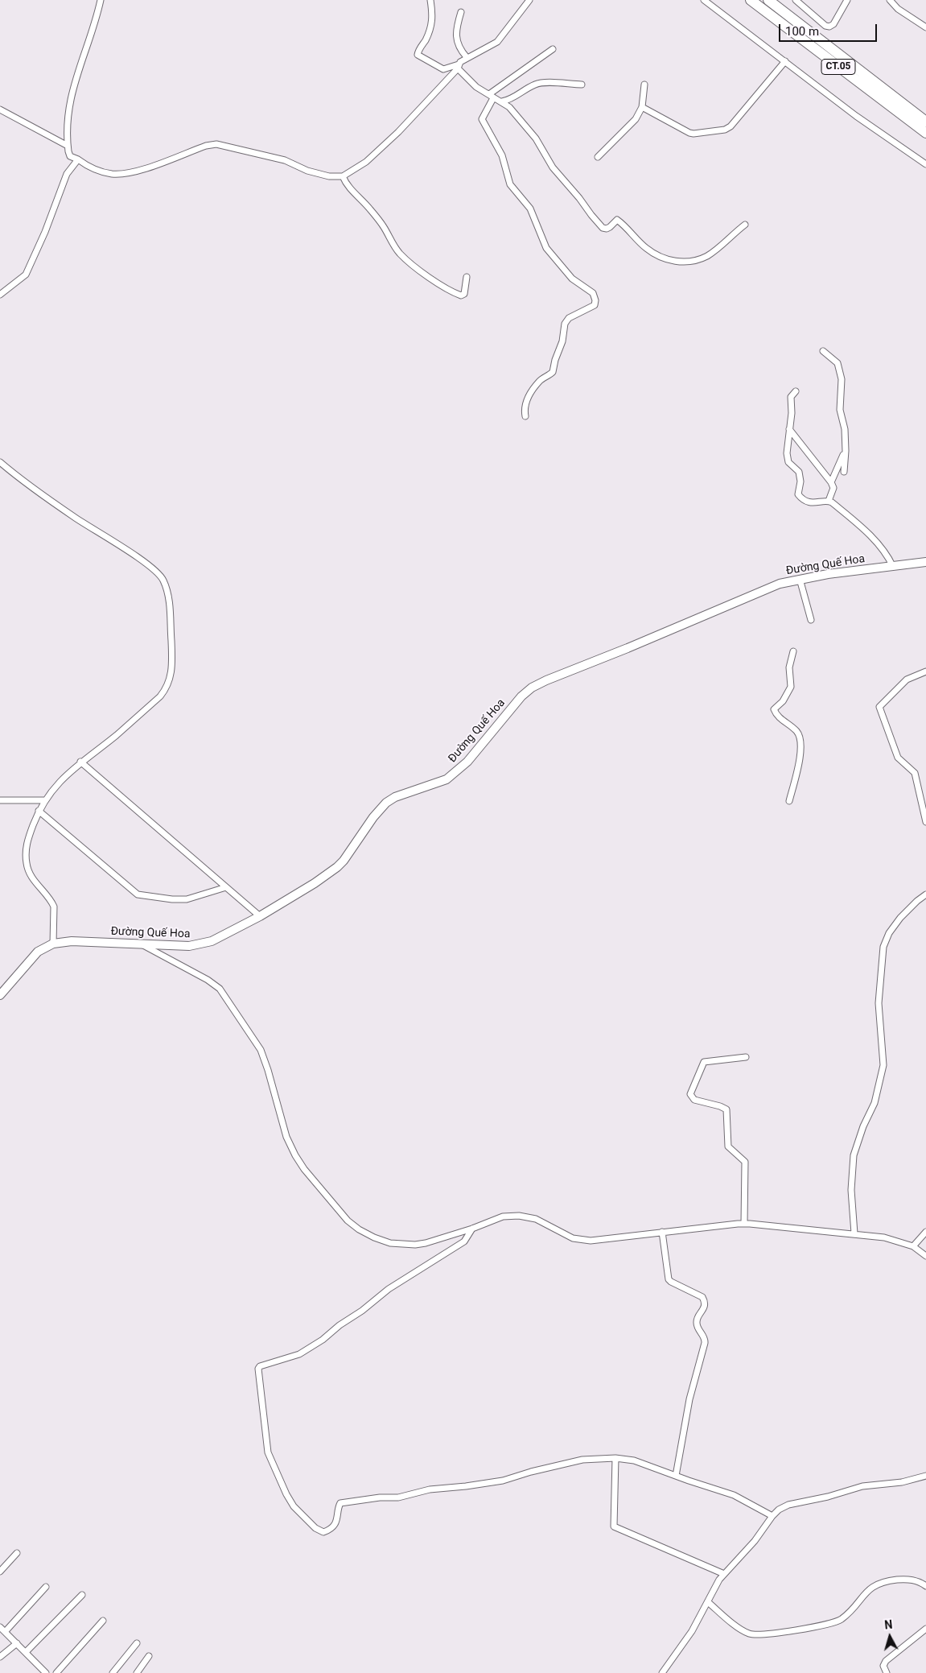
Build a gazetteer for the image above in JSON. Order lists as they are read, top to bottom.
{
  "streets": {
    "highway": ["CT.05"],
    "street": ["Đường Quế Hoa"]
  },
  "scale_bar": "100 m",
  "north": "top"
}
